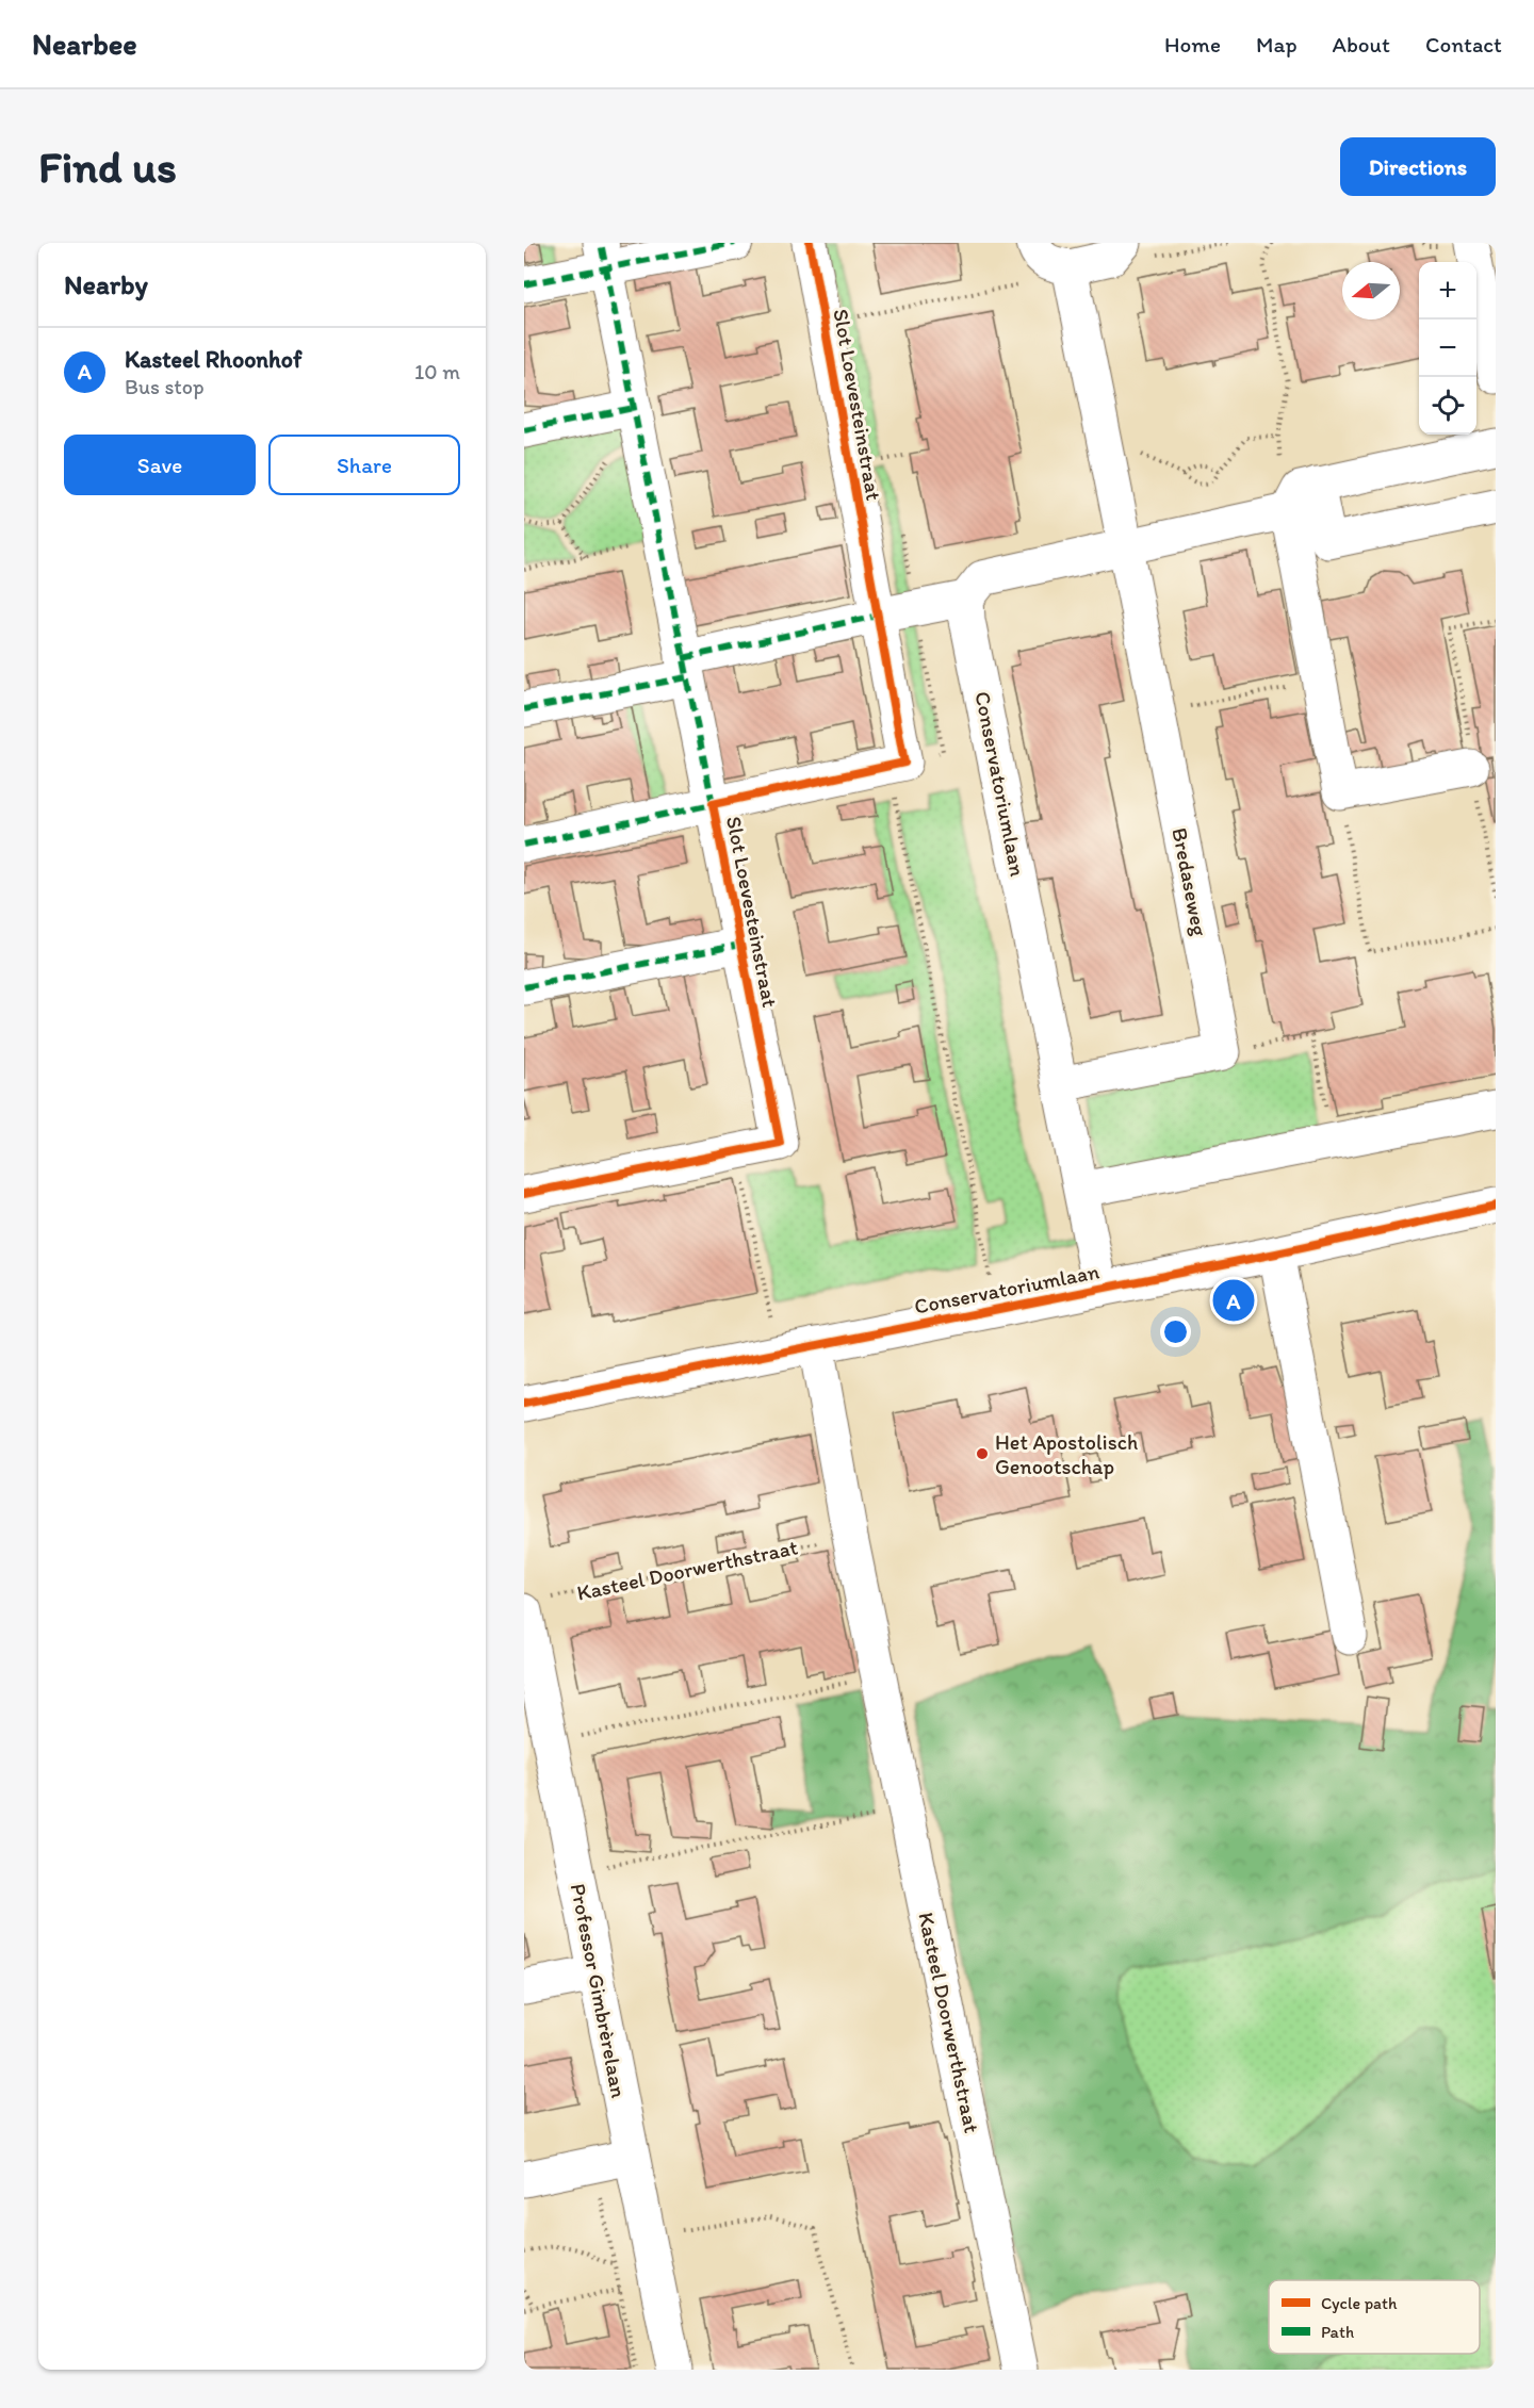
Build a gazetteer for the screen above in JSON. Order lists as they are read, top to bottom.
{
  "streets": {
    "street": [
      "Slot Loevesteinstraat",
      "Conservatoriumlaan",
      "Bredaseweg",
      "Kasteel Doorwerthstraat",
      "Professor Gimbrèrelaan"
    ]
  },
  "crossings": [
    ["Conservatoriumlaan", "Kasteel Doorwerthstraat"],
    ["Kasteel Doorwerthstraat", "Professor Gimbrèrelaan"]
  ],
  "places": ["Het Apostolisch Genootschap"],
  "legend": ["Cycle path", "Path"],
  "north": "left",
  "page": {
    "header": "Nearbee",
    "nav": [
      "Home",
      "Map",
      "About",
      "Contact"
    ],
    "buttons": [
      "Directions",
      ["Save", "Share"]
    ],
    "title": "Find us",
    "heading": "Nearby",
    "map_buttons": ["+", "−"],
    "list": [
      {
        "mark": "A",
        "name": "Kasteel Rhoonhof",
        "note": "Bus stop",
        "value": "10 m"
      }
    ],
    "pins": "A"
  }
}
